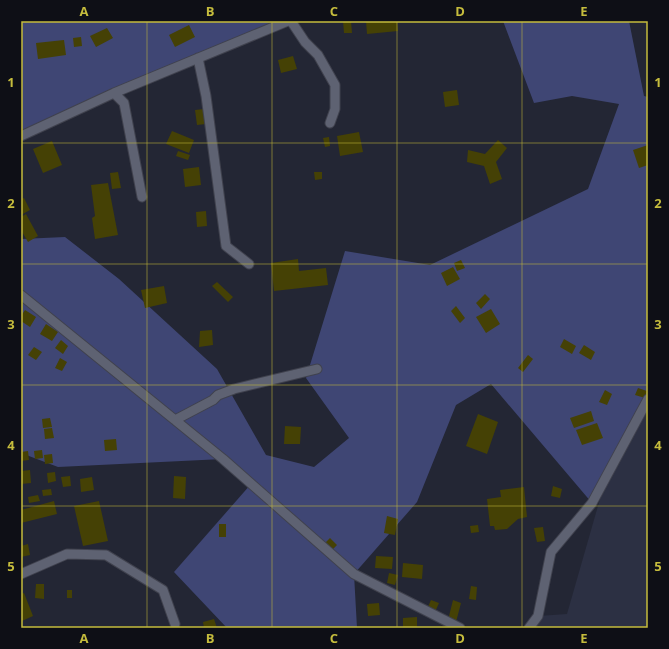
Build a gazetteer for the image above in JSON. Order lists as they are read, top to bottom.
{
  "grid": {
    "columns": [
      "A",
      "B",
      "C",
      "D",
      "E"
    ],
    "rows": [
      "1",
      "2",
      "3",
      "4",
      "5"
    ]
  }
}
